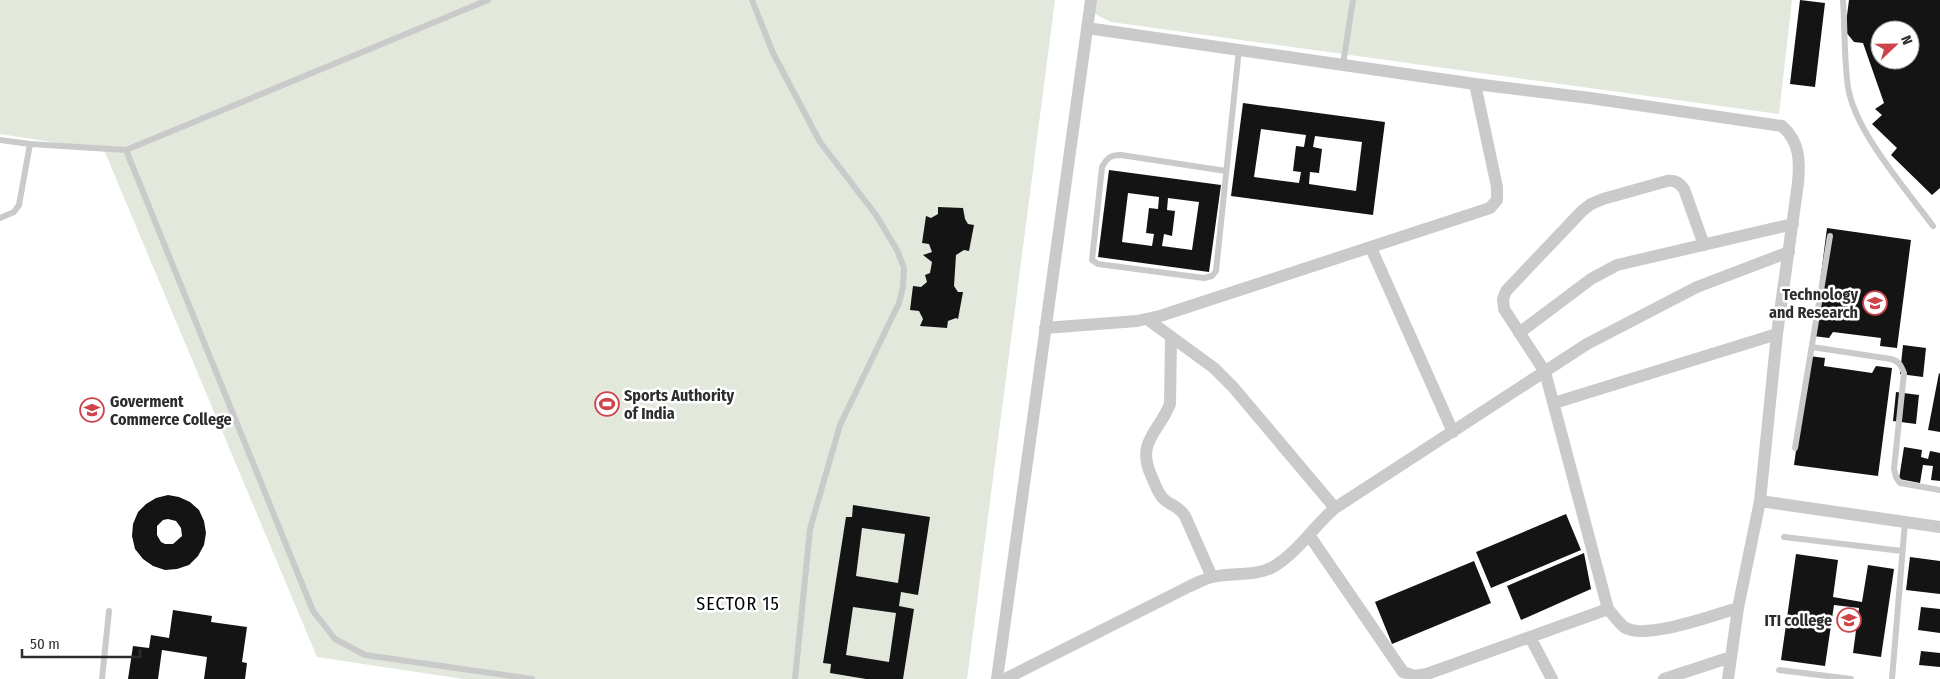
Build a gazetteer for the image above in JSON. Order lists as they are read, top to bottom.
{
  "districts": ["SECTOR 15"],
  "places": {
    "school or university": ["Technology and Research", "Goverment Commerce College", "ITI college"],
    "sports": ["Sports Authority of India"]
  },
  "scale_bar": "50 m",
  "north": "right"
}
